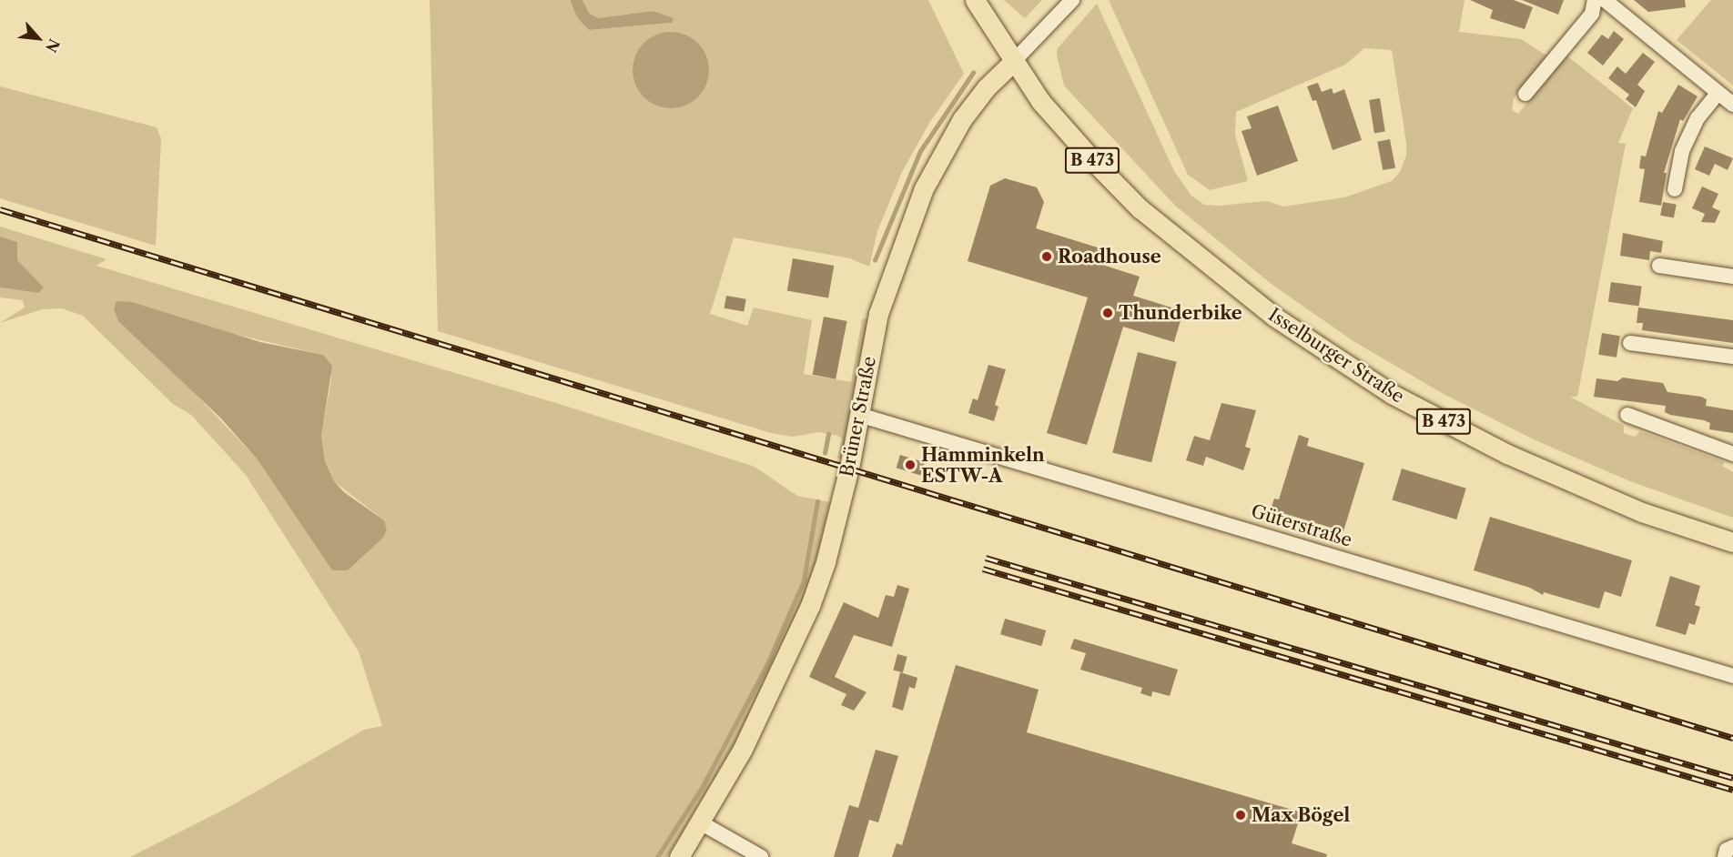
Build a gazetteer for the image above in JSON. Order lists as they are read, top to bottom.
{
  "streets": {
    "main road": ["B 473", "Isselburger Straße", "Brüner Straße"],
    "street": ["Güterstraße"]
  },
  "crossings": [
    ["B 473", "Isselburger Straße"],
    ["B 473", "Brüner Straße"],
    ["Isselburger Straße", "Brüner Straße"],
    ["Brüner Straße", "Güterstraße"]
  ],
  "places": [
    "Roadhouse",
    "Thunderbike",
    "Hamminkeln ESTW-A",
    "Max Bögel"
  ],
  "north": "bottom right"
}
